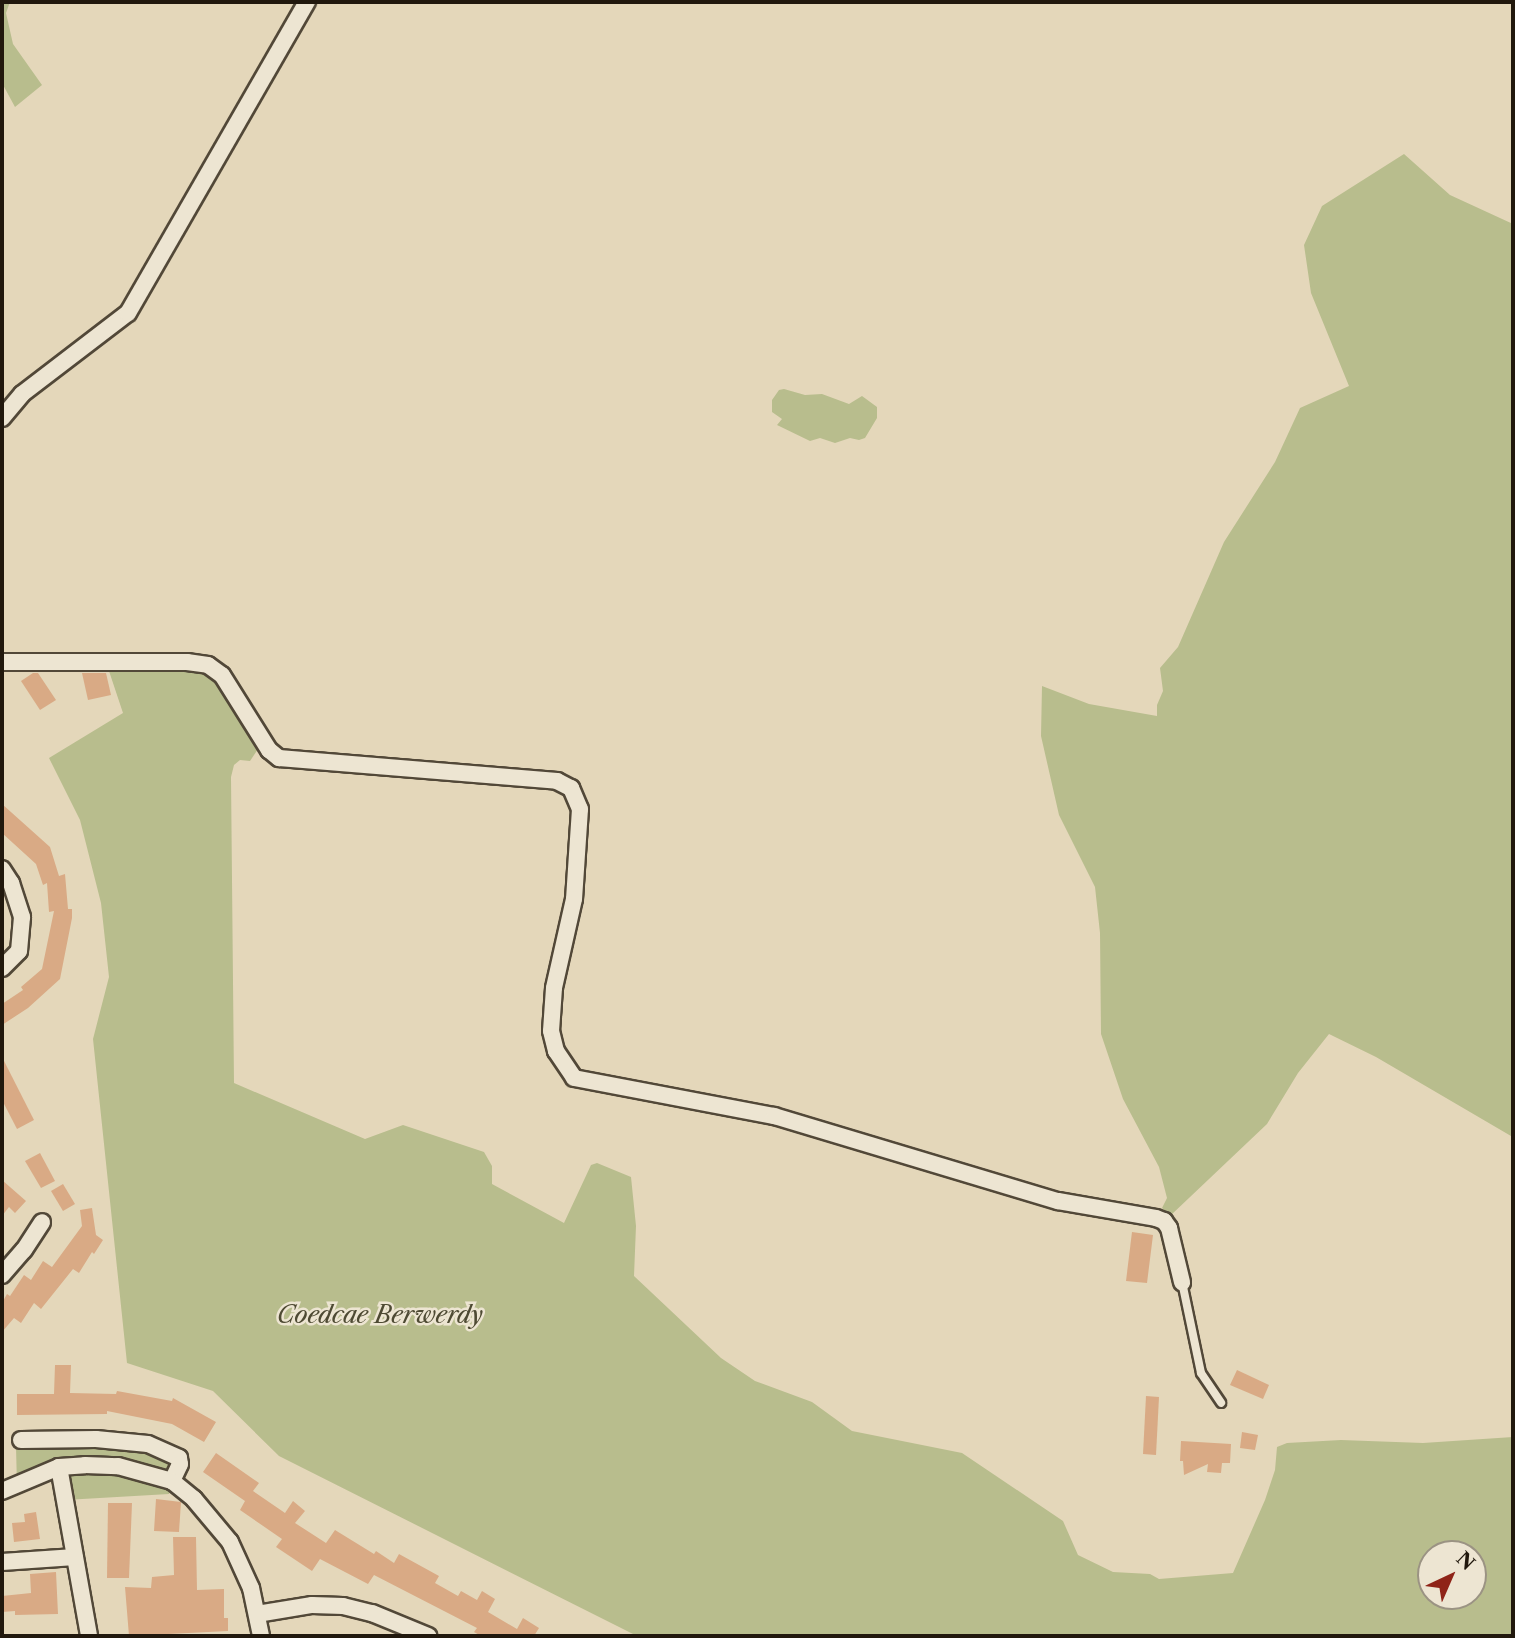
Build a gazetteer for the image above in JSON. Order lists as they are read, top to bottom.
{
  "parks": ["Coedcae Berwerdy"],
  "north": "top right"
}
